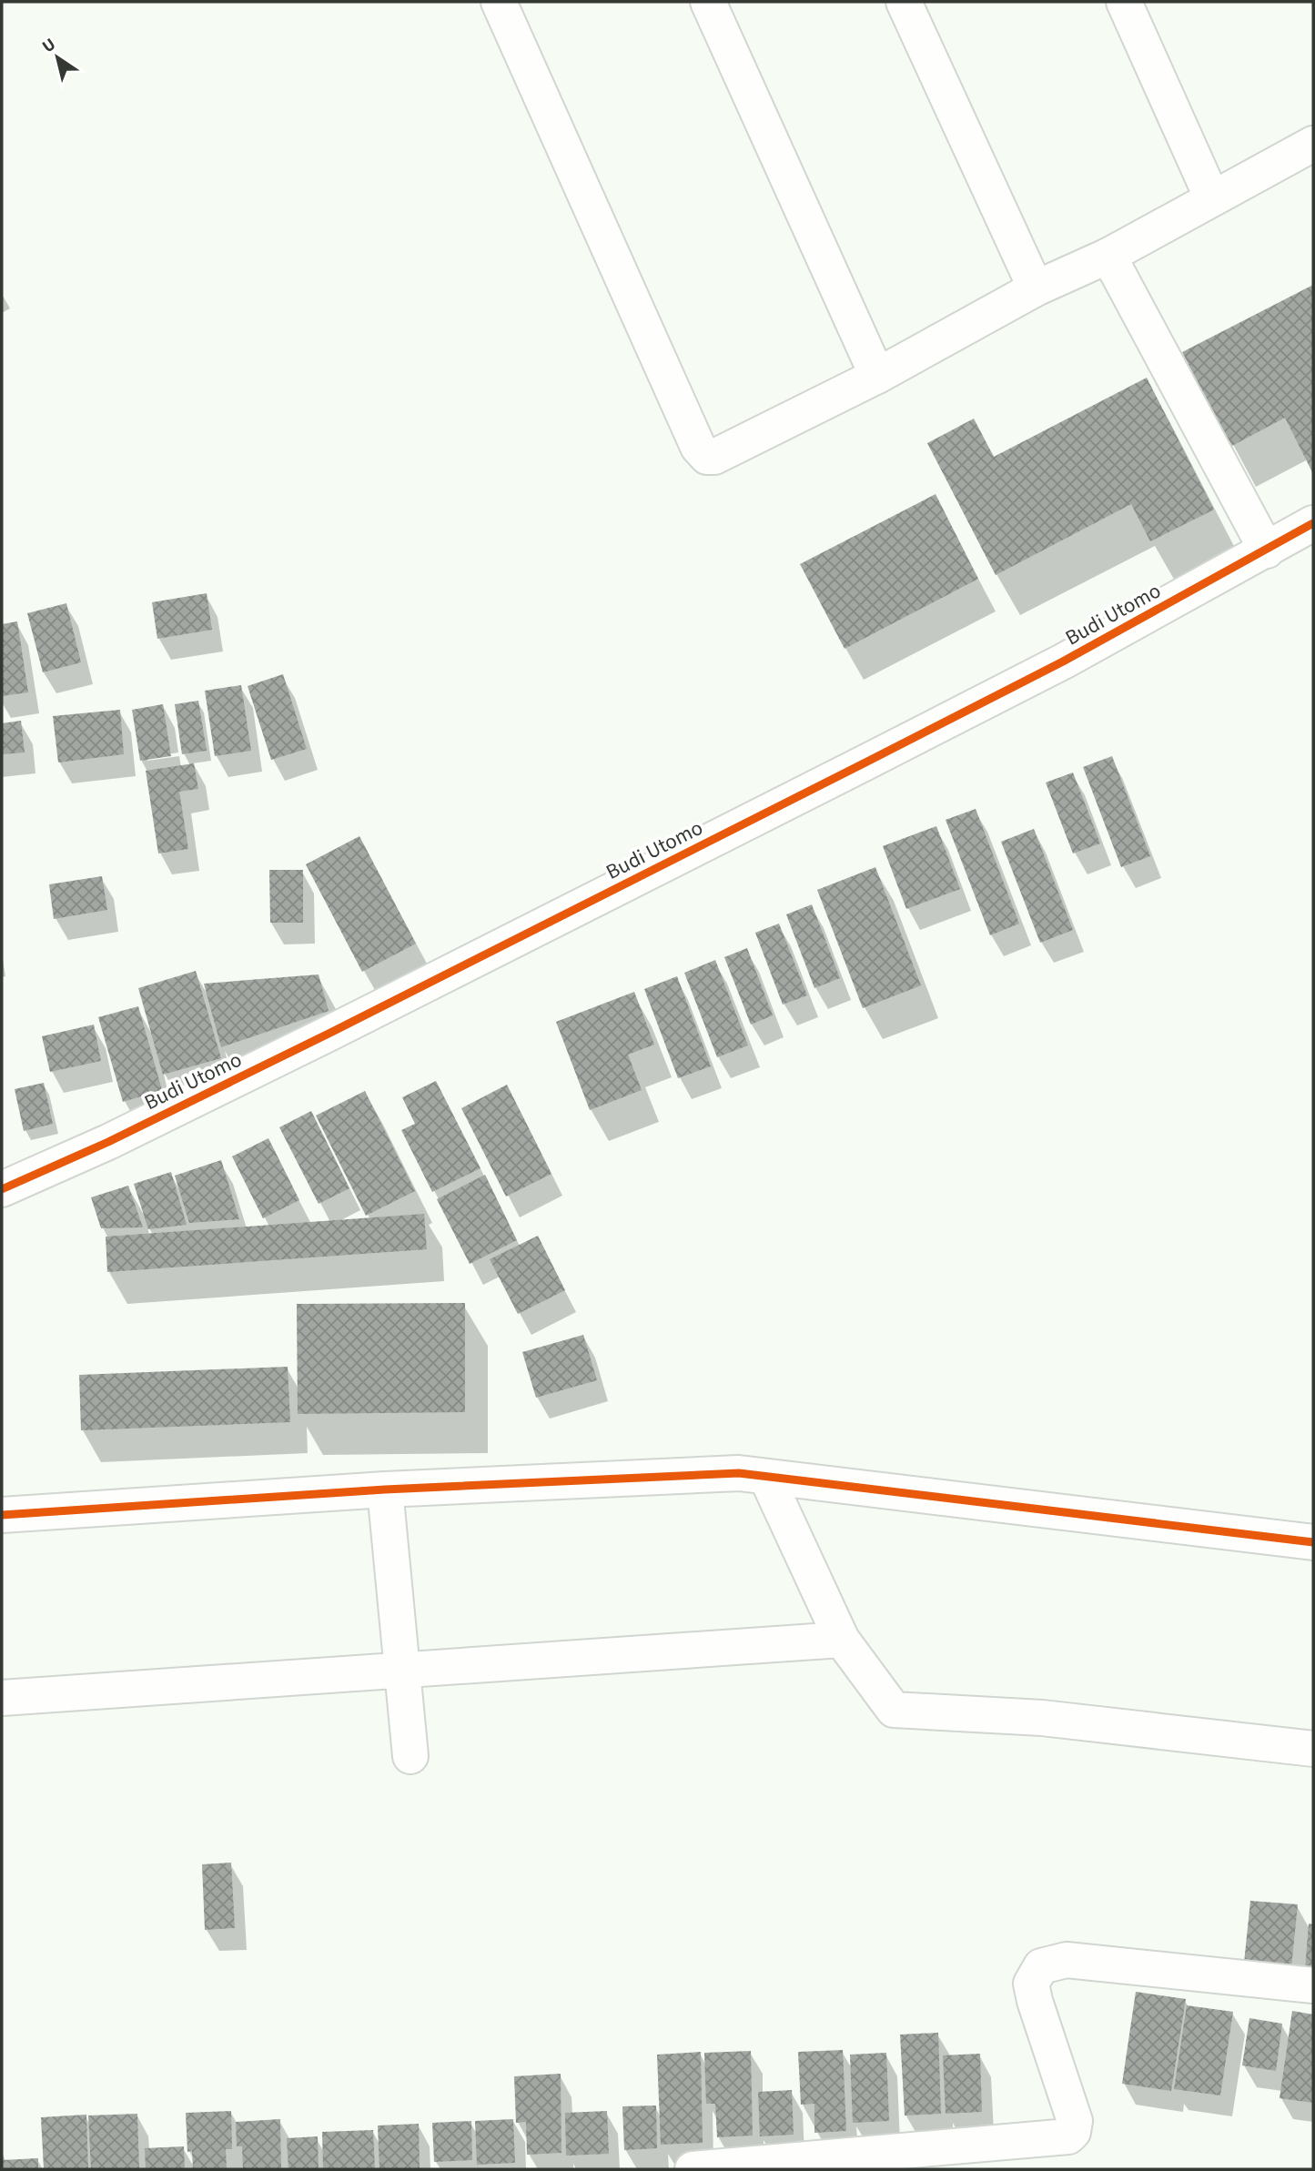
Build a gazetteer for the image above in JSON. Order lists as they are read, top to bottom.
{
  "streets": {
    "street": ["Budi Utomo"]
  },
  "north": "top left"
}
